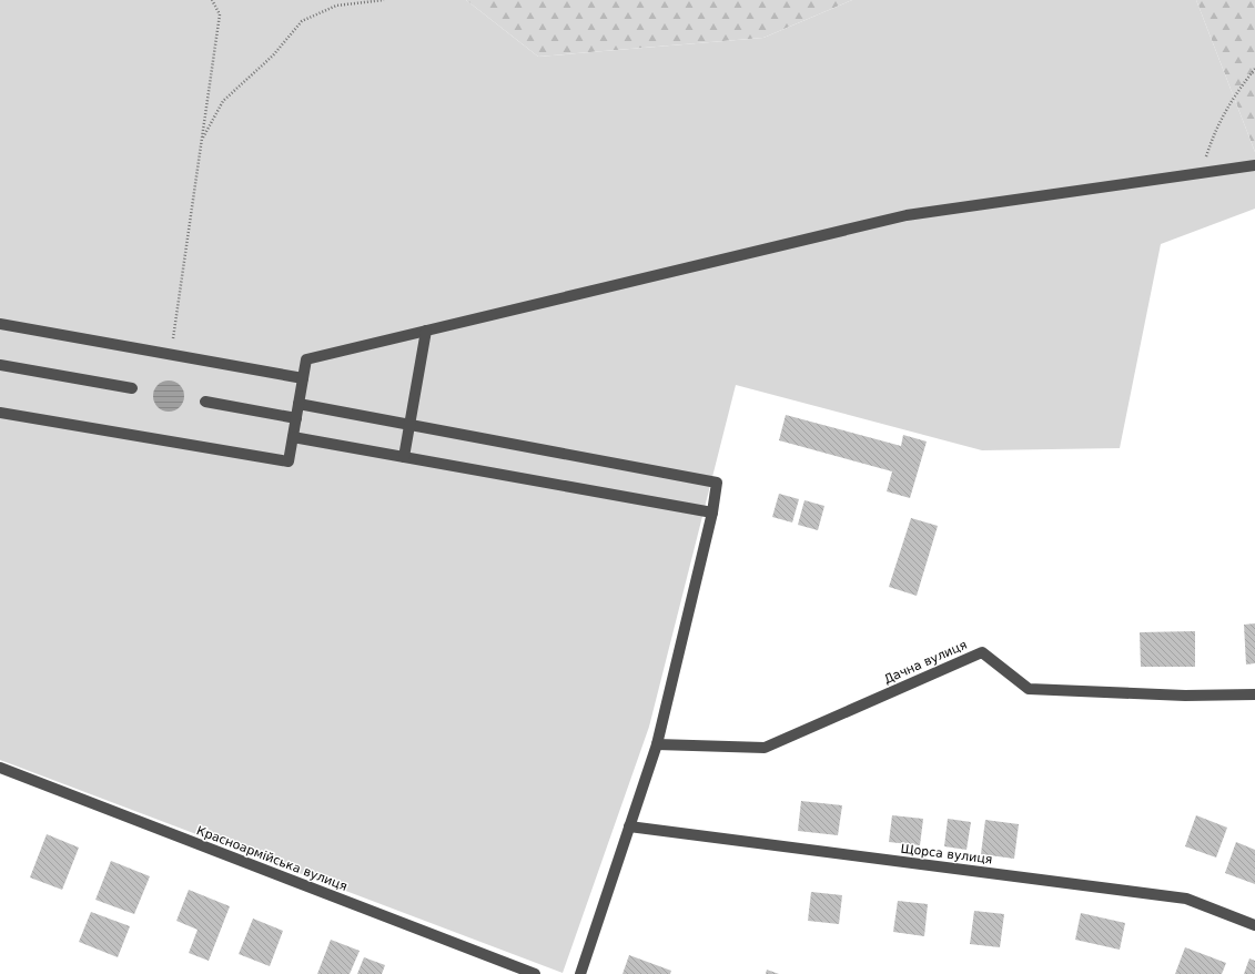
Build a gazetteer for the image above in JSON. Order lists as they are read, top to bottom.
{
  "streets": {
    "street": ["Дачна вулиця", "Щорса вулиця", "Красноармійська вулиця"]
  }
}
